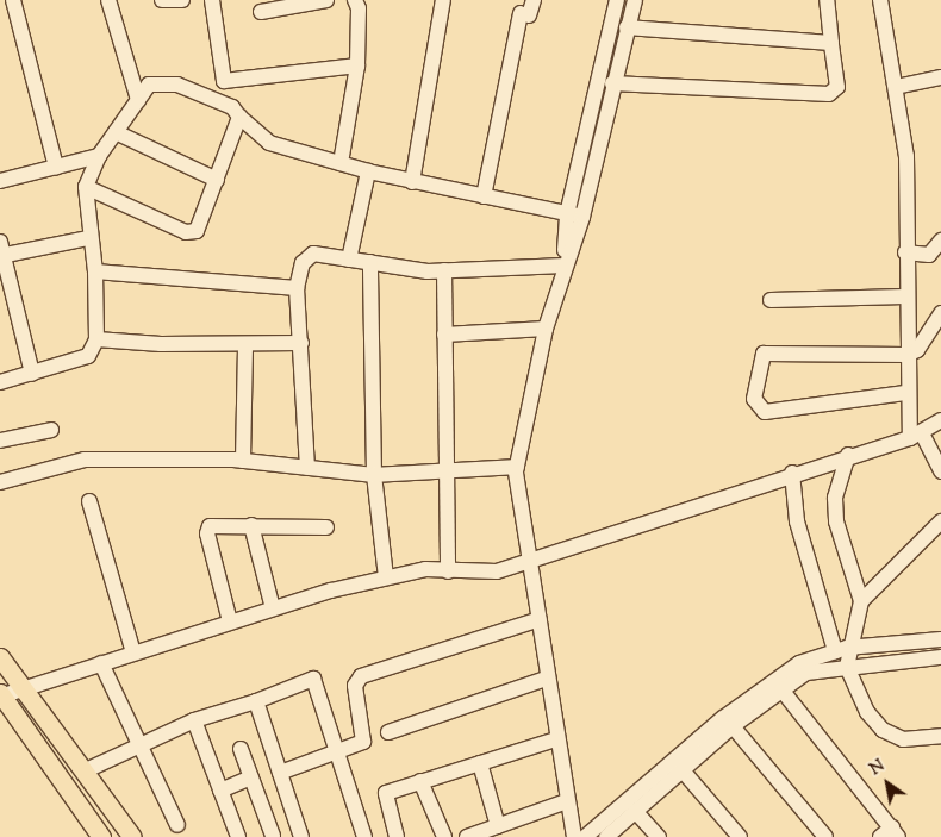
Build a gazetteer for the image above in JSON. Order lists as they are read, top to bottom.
{
  "north": "top left"
}
